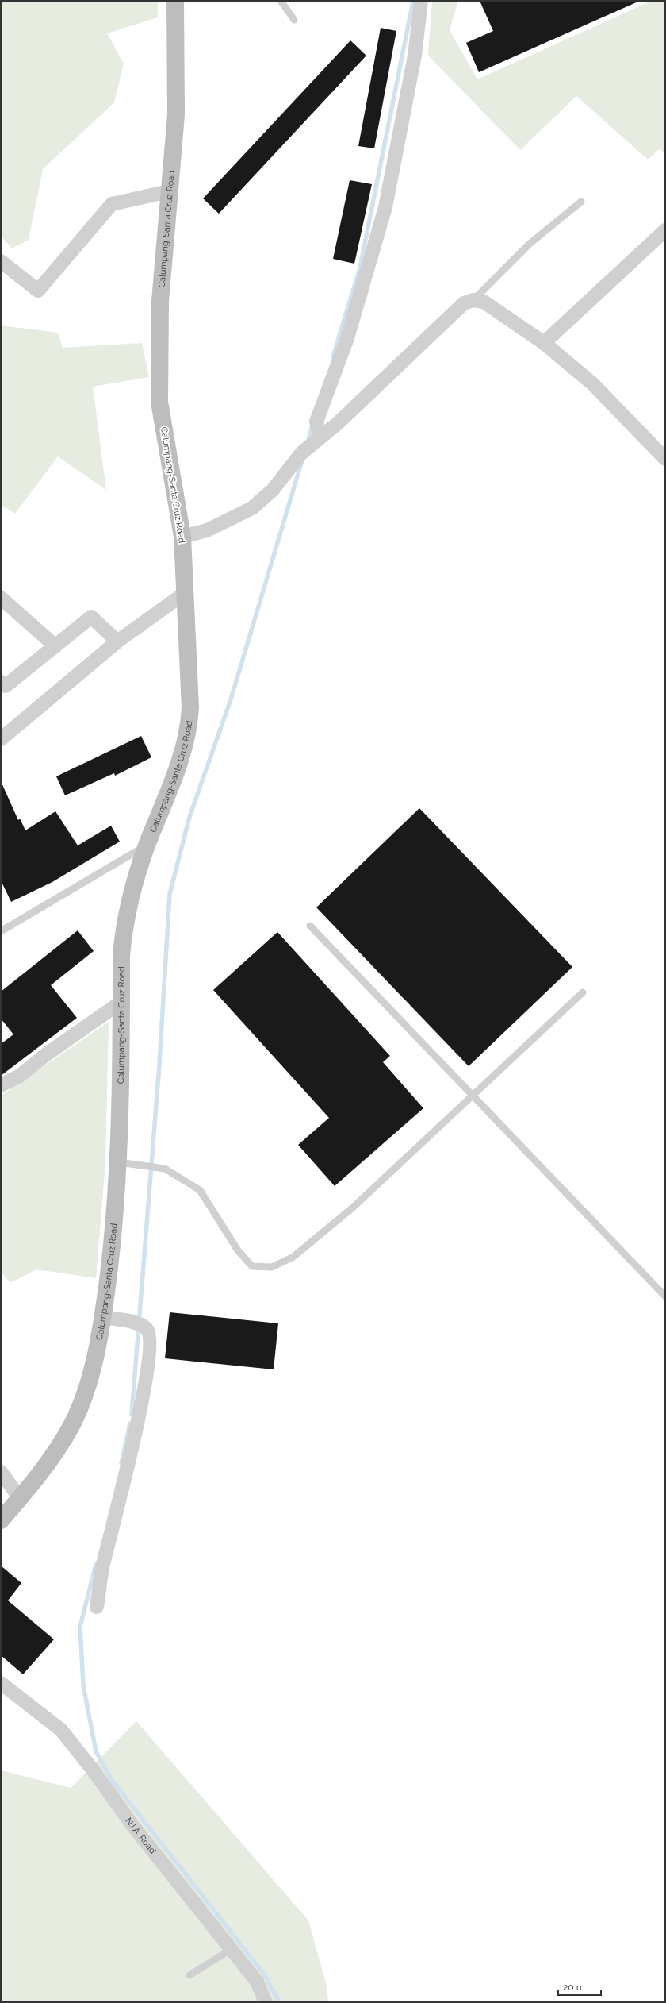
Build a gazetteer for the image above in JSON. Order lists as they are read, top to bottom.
{
  "streets": {
    "main road": ["Calumpang-Santa Cruz Road"],
    "street": ["N.I.A. Road"]
  },
  "scale_bar": "20 m"
}
